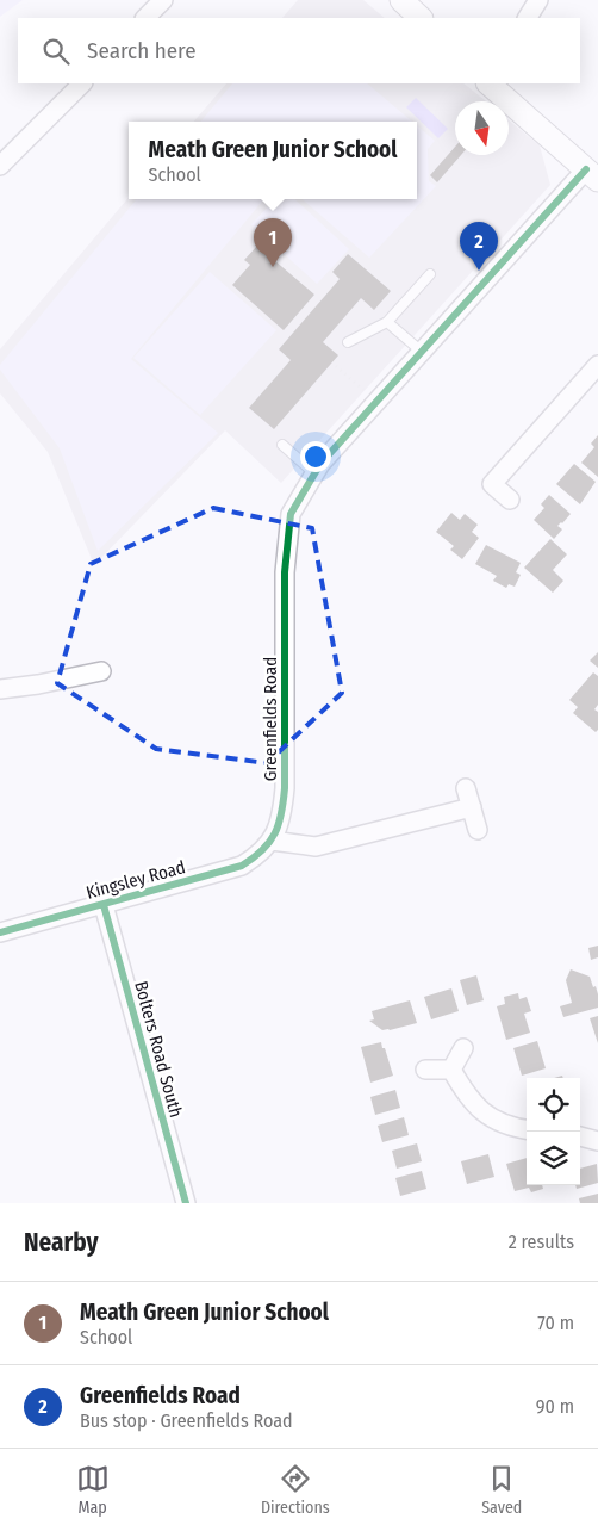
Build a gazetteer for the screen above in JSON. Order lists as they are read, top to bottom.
{
  "streets": {
    "street": ["Greenfields Road", "Kingsley Road", "Bolters Road South"]
  },
  "crossings": [
    ["Greenfields Road", "Kingsley Road"],
    ["Kingsley Road", "Bolters Road South"]
  ],
  "north": "bottom",
  "page": {
    "search": "Search here",
    "popup": ["Meath Green Junior School", "School"],
    "pins": ["1", "2"],
    "heading": ["Nearby", "2 results"],
    "list": [
      {
        "mark": "1",
        "name": "Meath Green Junior School",
        "note": "School",
        "value": "70 m"
      },
      {
        "mark": "2",
        "name": "Greenfields Road",
        "note": "Bus stop · Greenfields Road",
        "value": "90 m"
      }
    ],
    "nav": ["Map", "Directions", "Saved"]
  }
}
